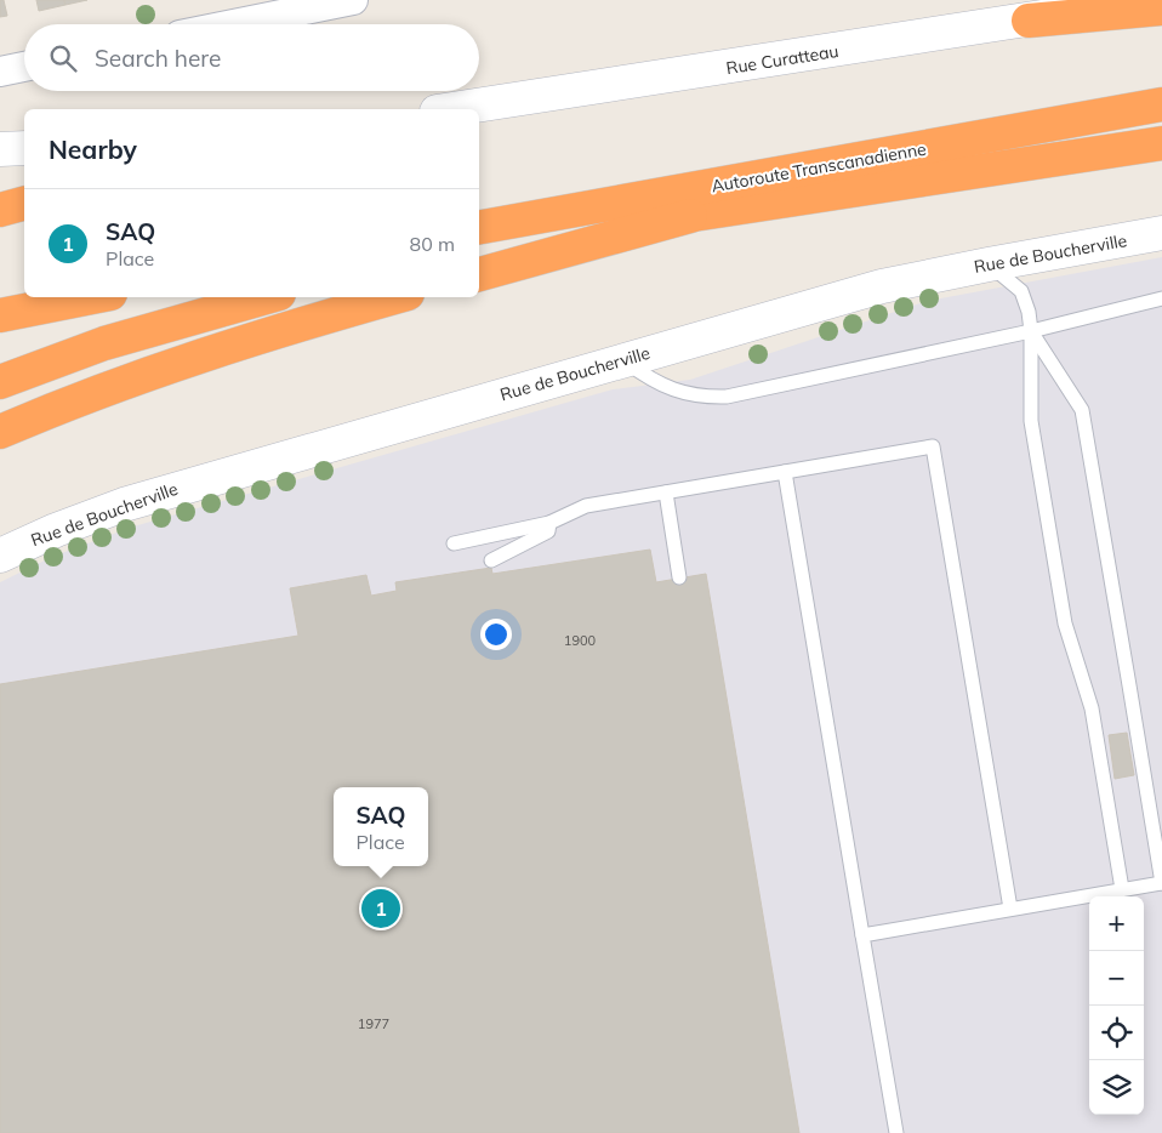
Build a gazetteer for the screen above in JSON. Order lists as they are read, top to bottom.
{
  "streets": {
    "highway": ["Autoroute Transcanadienne"],
    "main road": ["Rue Curatteau", "Rue de Boucherville"]
  },
  "house_numbers": ["1900", "1977"],
  "page": {
    "search": "Search here",
    "heading": "Nearby",
    "list": [
      {
        "mark": "1",
        "name": "SAQ",
        "note": "Place",
        "value": "80 m"
      }
    ],
    "popup": ["SAQ", "Place"],
    "pins": "1",
    "map_buttons": ["+", "−"]
  }
}
